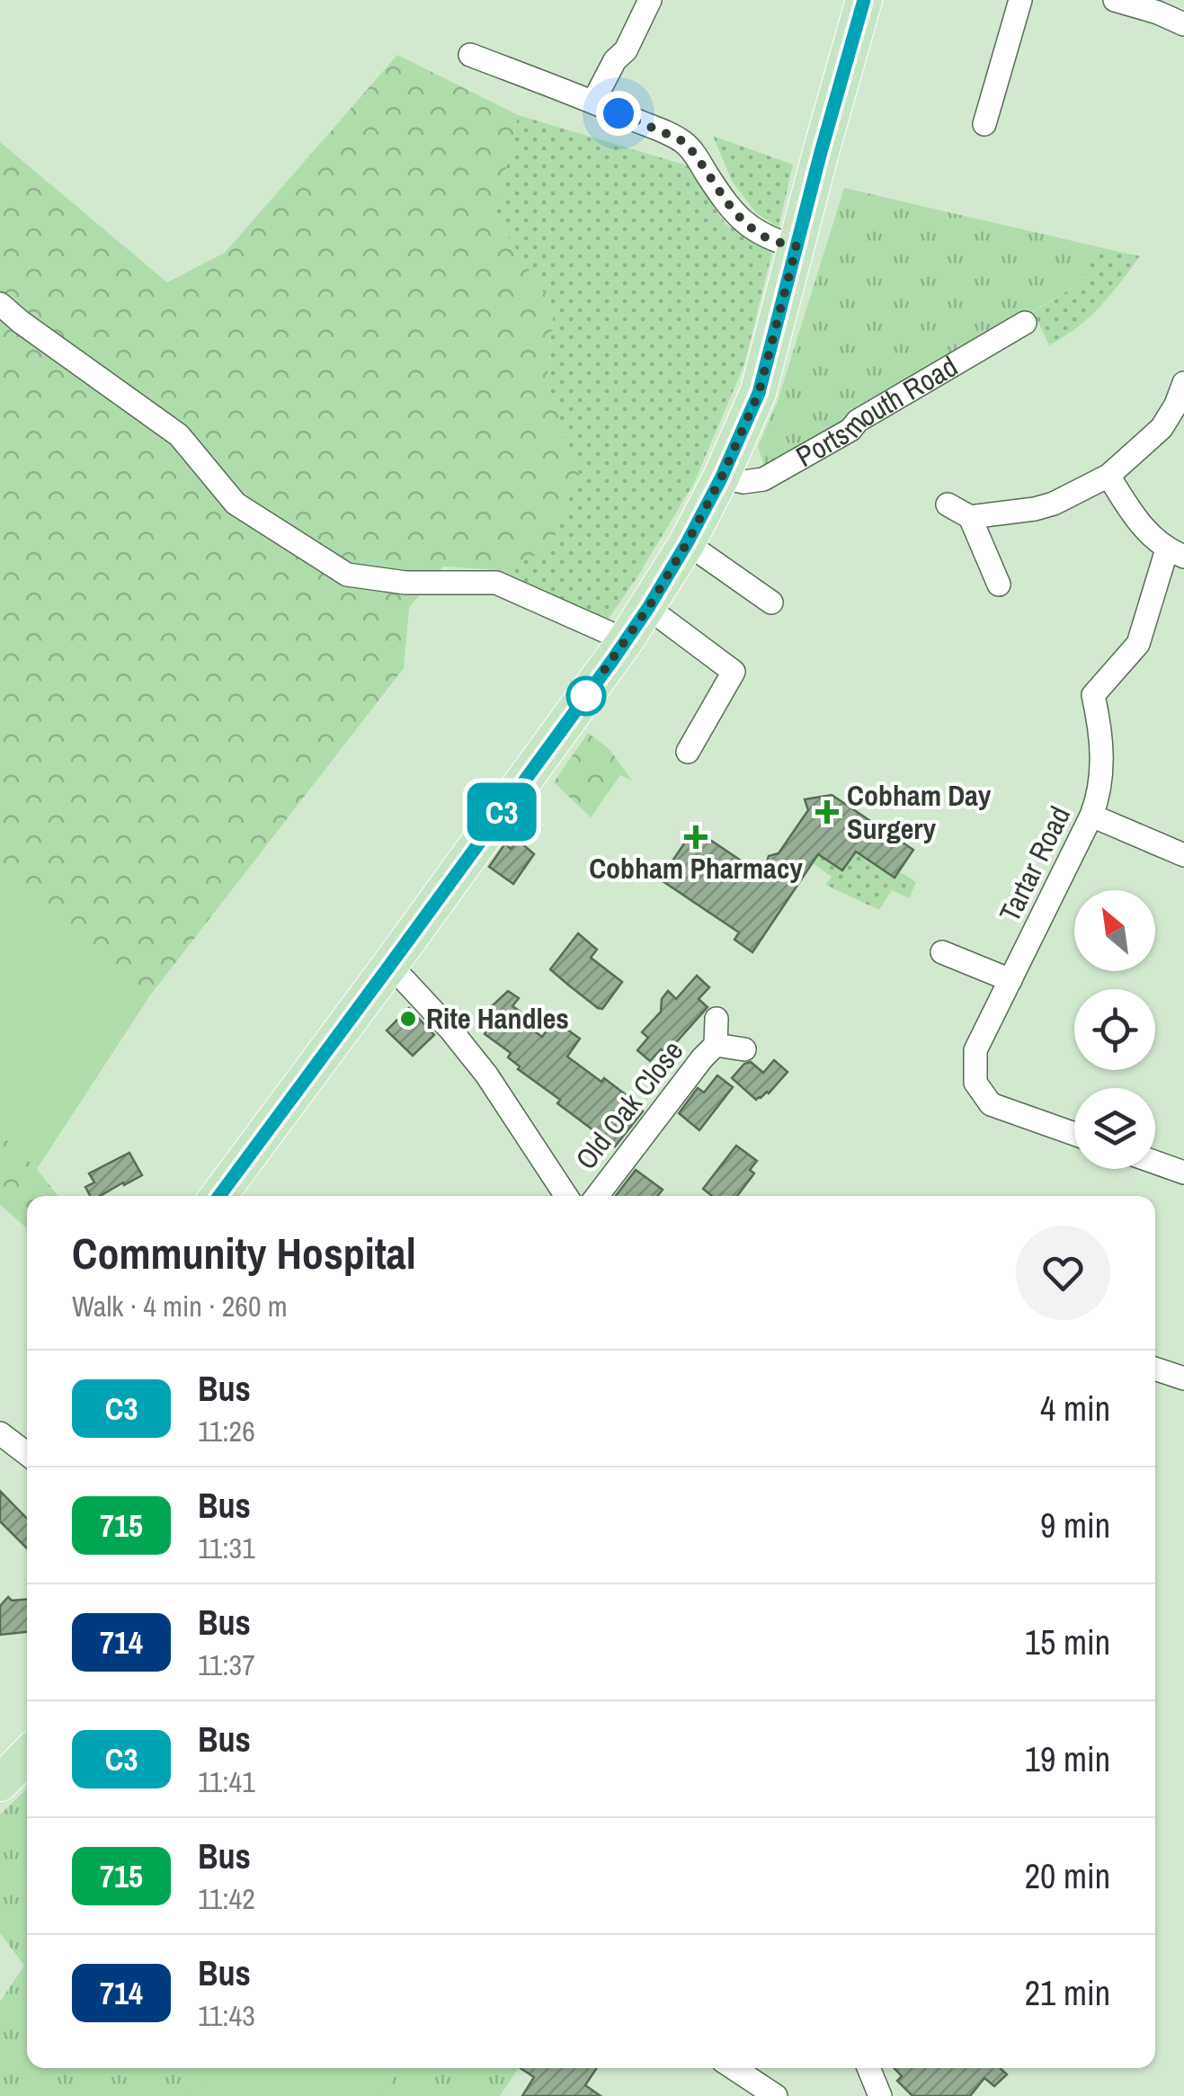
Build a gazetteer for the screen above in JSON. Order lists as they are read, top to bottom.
{
  "streets": {
    "street": ["Portsmouth Road", "Tartar Road", "Old Oak Close"]
  },
  "places": {
    "health": ["Cobham Day Surgery", "Cobham Pharmacy"],
    "other": ["Rite Handles"]
  },
  "lines": ["bus line C3"],
  "north": "top left",
  "page": {
    "on_map": "C3",
    "heading": ["Community Hospital", "Walk · 4 min · 260 m"],
    "list": [
      {
        "mark": "C3",
        "name": "Bus",
        "note": "11:26",
        "value": "4 min"
      },
      {
        "mark": "715",
        "name": "Bus",
        "note": "11:31",
        "value": "9 min"
      },
      {
        "mark": "714",
        "name": "Bus",
        "note": "11:37",
        "value": "15 min"
      },
      {
        "mark": "C3",
        "name": "Bus",
        "note": "11:41",
        "value": "19 min"
      },
      {
        "mark": "715",
        "name": "Bus",
        "note": "11:42",
        "value": "20 min"
      },
      {
        "mark": "714",
        "name": "Bus",
        "note": "11:43",
        "value": "21 min"
      }
    ]
  }
}
